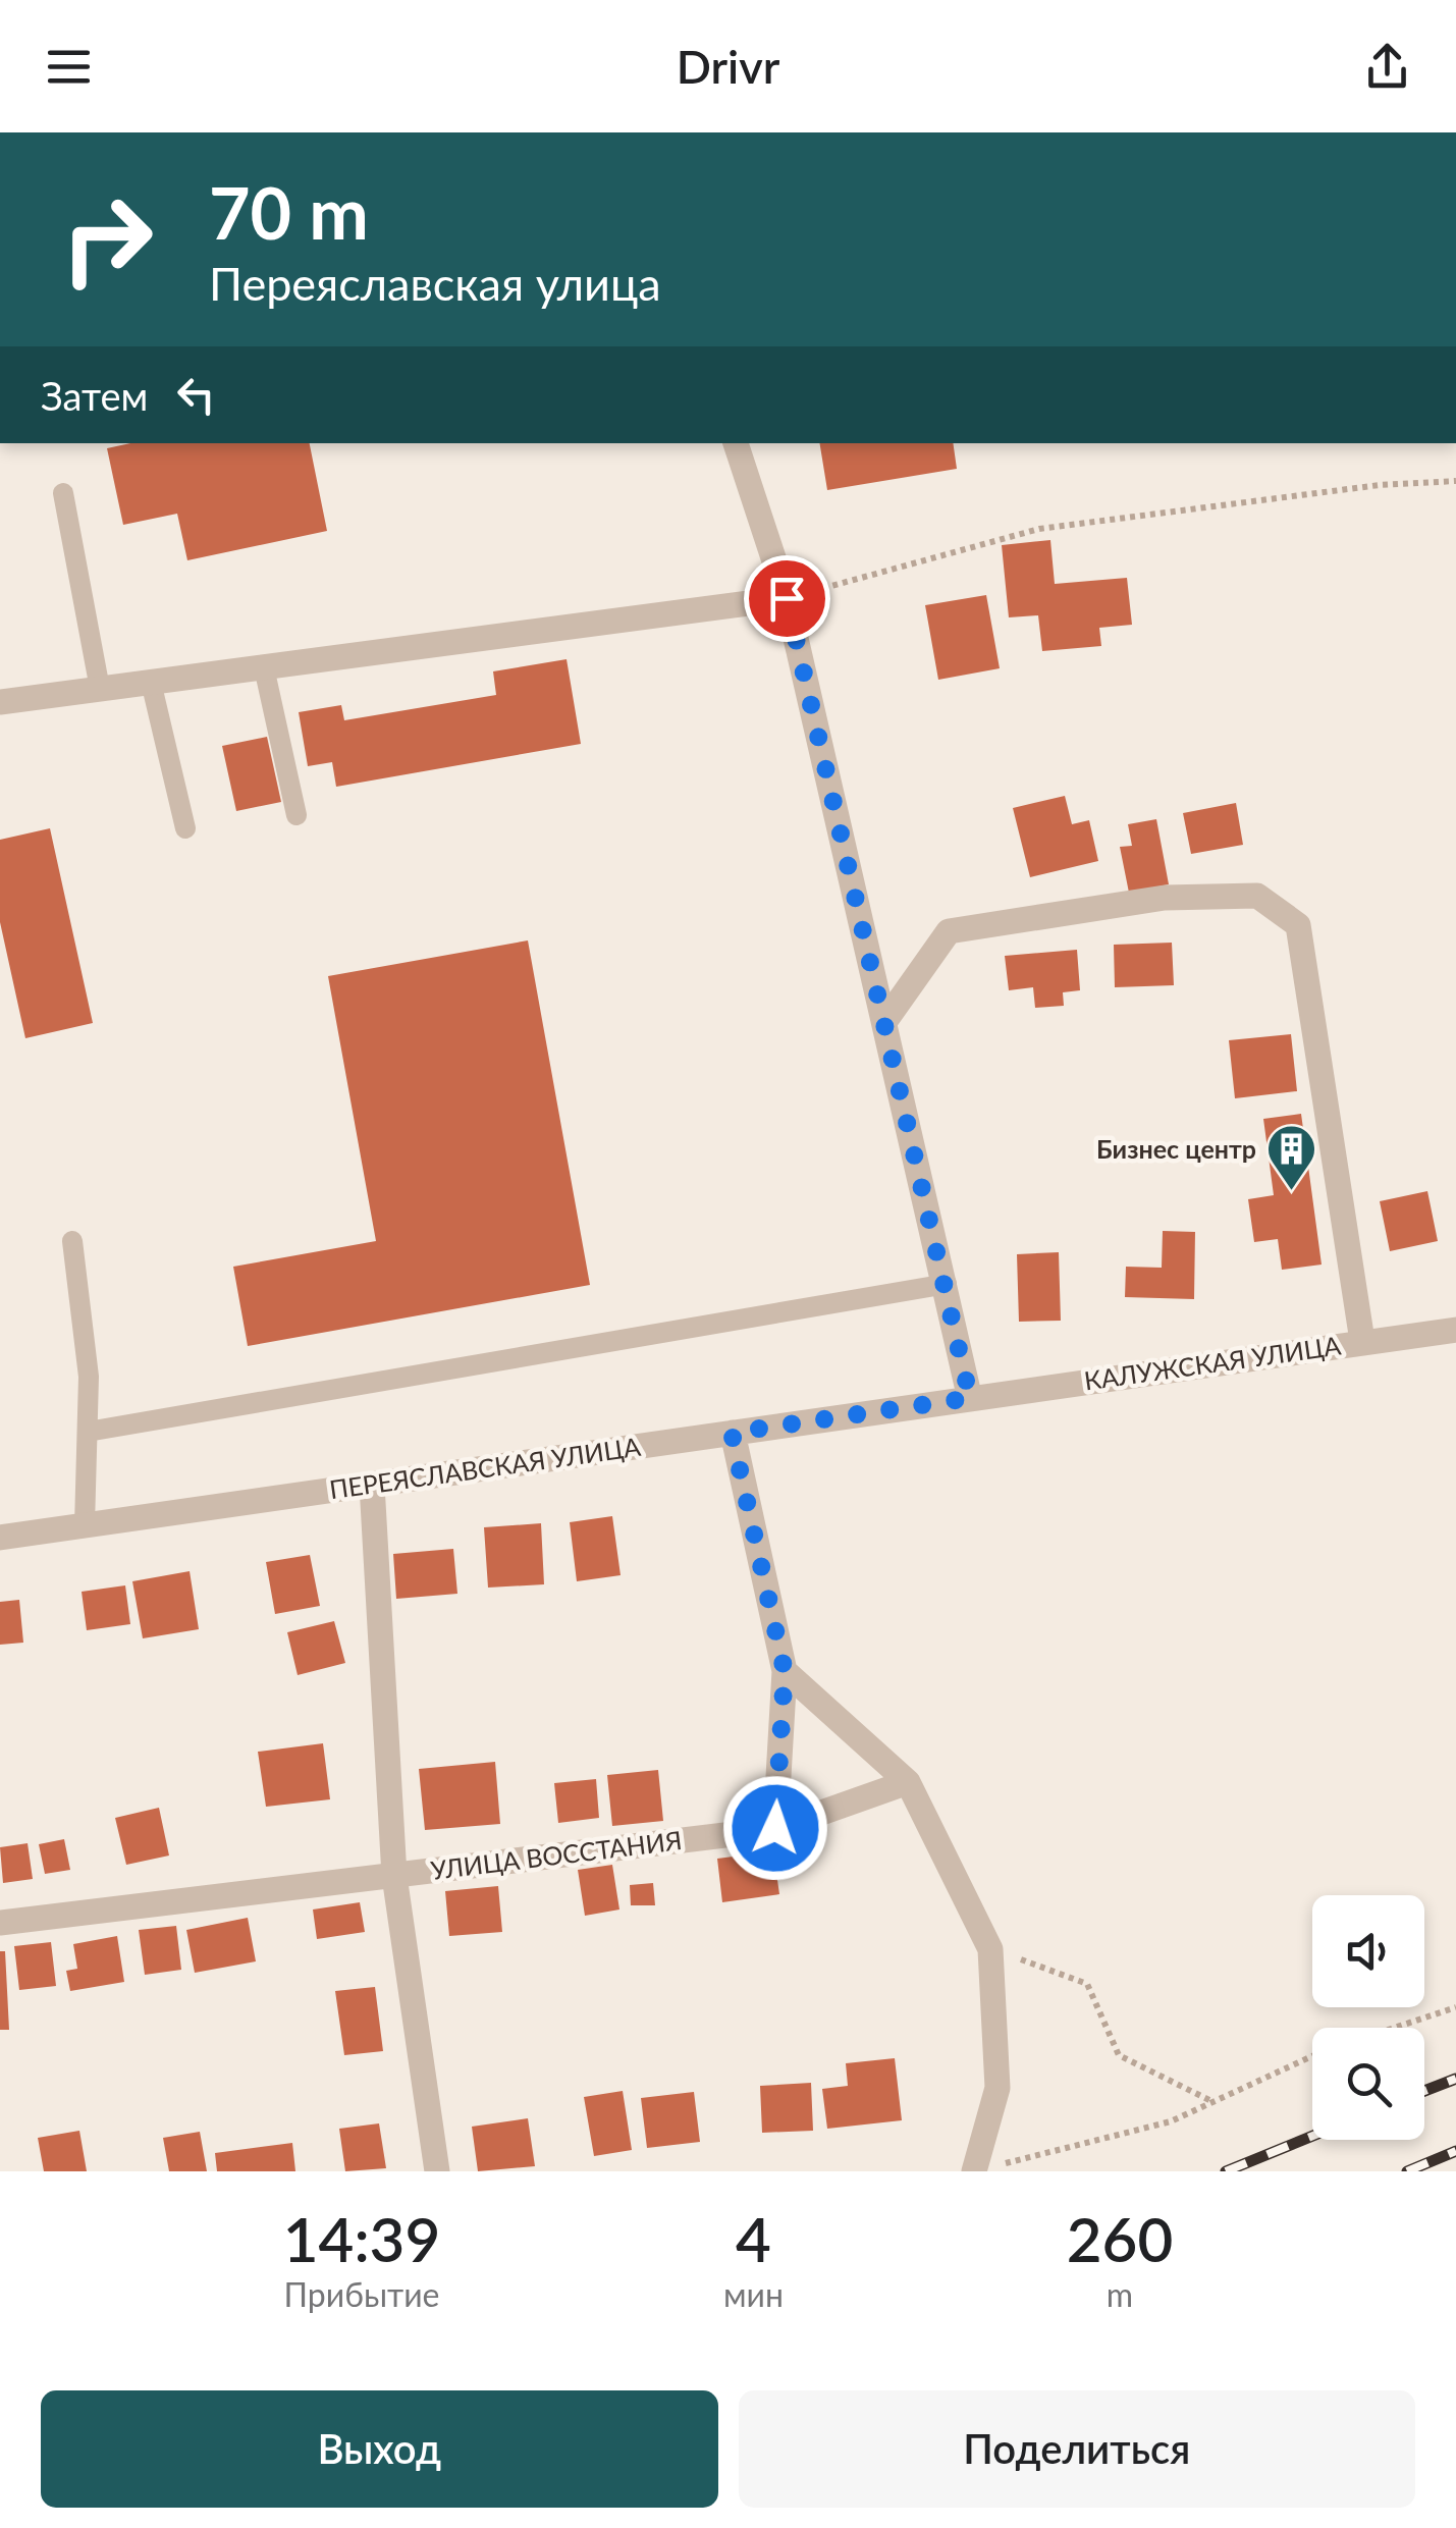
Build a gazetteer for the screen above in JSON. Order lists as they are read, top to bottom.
{
  "streets": {
    "street": ["КАЛУЖСКАЯ УЛИЦА", "ПЕРЕЯСЛАВСКАЯ УЛИЦА", "УЛИЦА ВОССТАНИЯ"]
  },
  "crossings": [
    ["КАЛУЖСКАЯ УЛИЦА", "ПЕРЕЯСЛАВСКАЯ УЛИЦА"]
  ],
  "places": {
    "building": ["Бизнес центр"]
  },
  "page": {
    "header": "Drivr",
    "turn": ["70 m", "Переяславская улица"],
    "then": "Затем",
    "eta": [
      "14:39",
      "Прибытие",
      "4",
      "мин",
      "260",
      "m"
    ],
    "buttons": ["Выход", "Поделиться"]
  }
}
